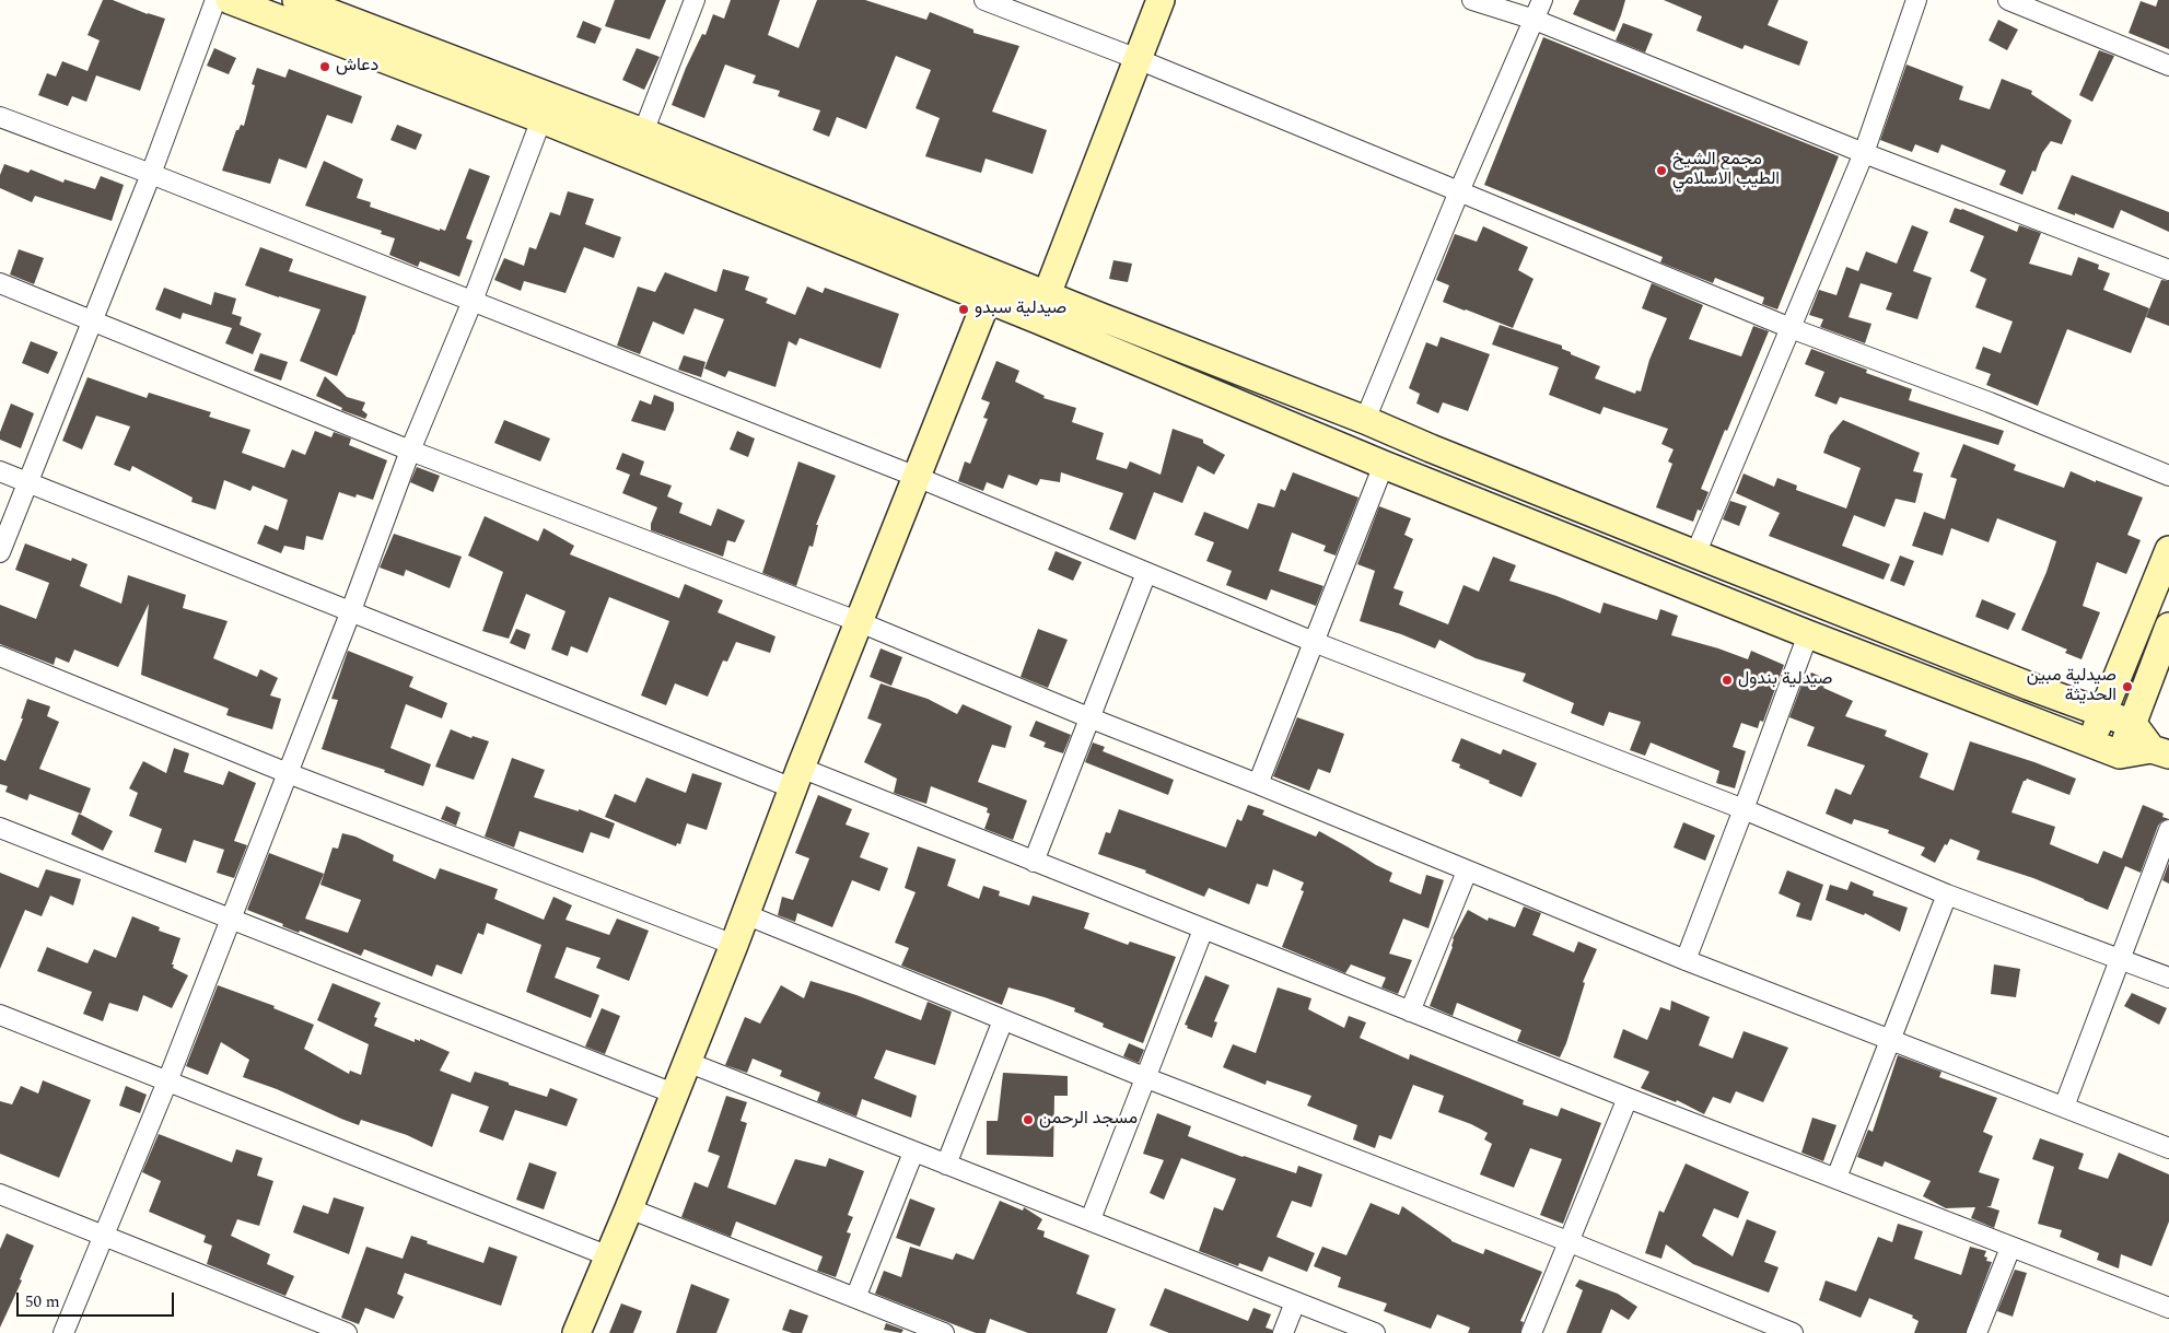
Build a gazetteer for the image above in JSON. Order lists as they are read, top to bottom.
{
  "places": [
    "دعاش",
    "مجمع الشيخ الطيب الاسلامي",
    "صيدلية سبدو",
    "صيدلية بندول",
    "صيدلية مبين الحديثة",
    "مسجد الرحمن"
  ],
  "scale_bar": "50 m"
}
